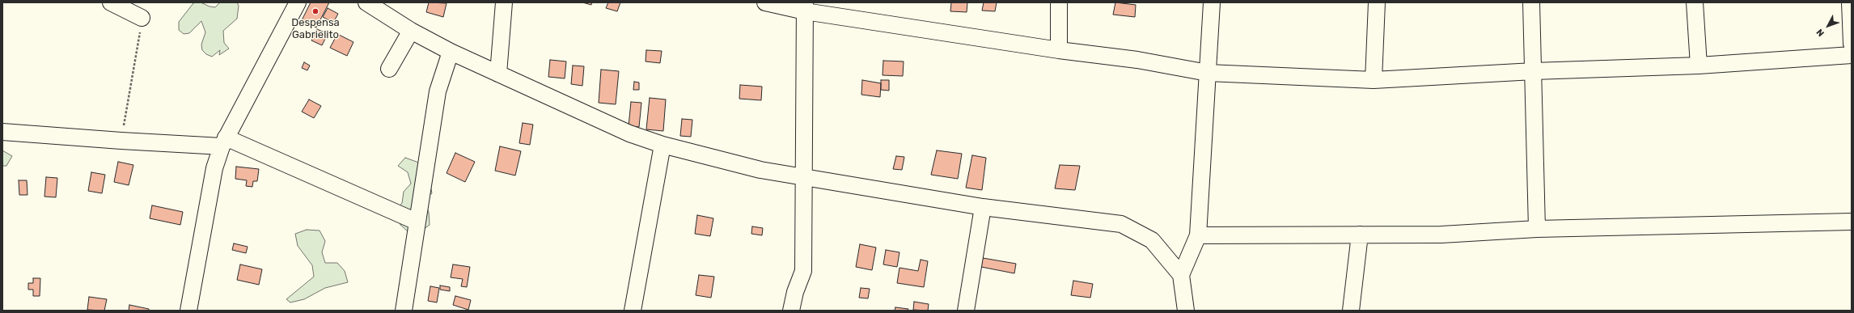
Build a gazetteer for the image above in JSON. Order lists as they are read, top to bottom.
{
  "places": ["Despensa Gabrielito"],
  "north": "bottom left"
}
